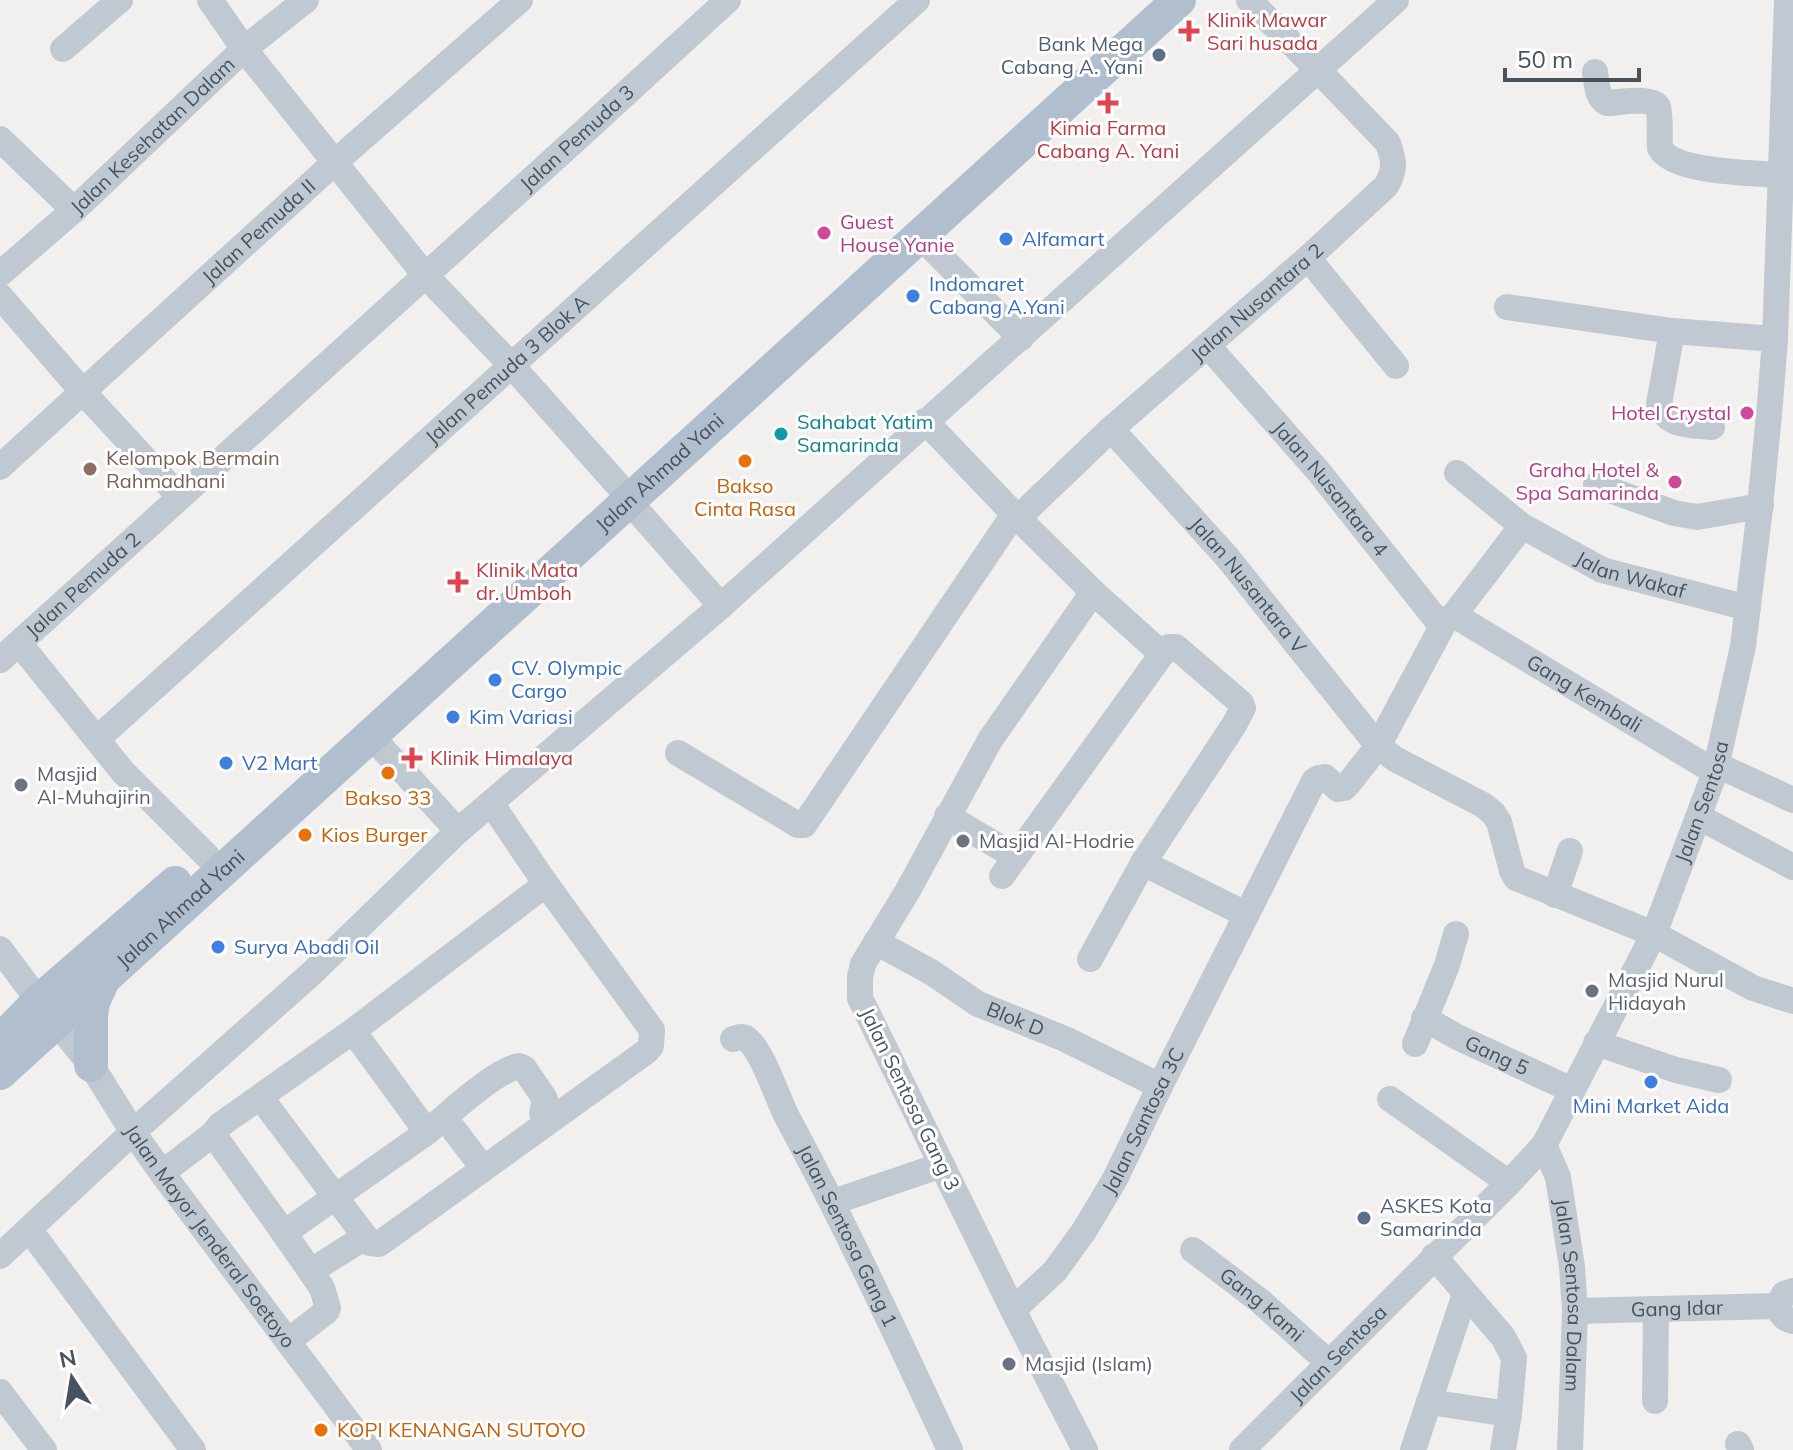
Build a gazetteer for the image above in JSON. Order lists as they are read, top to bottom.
{
  "streets": {
    "main road": ["Jalan Ahmad Yani"],
    "street": [
      "Jalan Kesehatan Dalam",
      "Jalan Pemuda 3",
      "Jalan Pemuda II",
      "Jalan Nusantara 2",
      "Jalan Pemuda 3 Blok A",
      "Jalan Nusantara 4",
      "Jalan Wakaf",
      "Jalan Pemuda 2",
      "Jalan Nusantara V",
      "Gang Kembali",
      "Jalan Sentosa",
      "Blok D",
      "Gang 5",
      "Jalan Sentosa Gang 3",
      "Jalan Santosa 3C",
      "Jalan Mayor Jenderal Soetoyo",
      "Jalan Sentosa Gang 1",
      "Jalan Sentosa Dalam",
      "Gang Kami",
      "Gang Idar"
    ]
  },
  "crossings": [
    ["Jalan Pemuda 3", "Jalan Pemuda 2"],
    ["Jalan Nusantara 2", "Jalan Nusantara 4"],
    ["Jalan Nusantara 2", "Jalan Nusantara V"],
    ["Jalan Pemuda 3 Blok A", "Jalan Pemuda 2"],
    ["Jalan Ahmad Yani", "Jalan Pemuda 2"],
    ["Jalan Ahmad Yani", "Jalan Mayor Jenderal Soetoyo"],
    ["Jalan Nusantara 4", "Gang Kembali"],
    ["Jalan Wakaf", "Jalan Sentosa"],
    ["Jalan Nusantara V", "Jalan Sentosa"],
    ["Jalan Nusantara V", "Jalan Santosa 3C"],
    ["Gang Kembali", "Jalan Sentosa"],
    ["Jalan Sentosa", "Gang 5"],
    ["Jalan Sentosa", "Jalan Sentosa Dalam"],
    ["Jalan Sentosa", "Gang Kami"],
    ["Blok D", "Jalan Sentosa Gang 3"],
    ["Blok D", "Jalan Santosa 3C"],
    ["Jalan Sentosa Gang 3", "Jalan Santosa 3C"],
    ["Jalan Sentosa Dalam", "Gang Idar"]
  ],
  "places": {
    "health": [
      "Klinik Mawar Sari husada",
      "Kimia Farma Cabang A. Yani",
      "Klinik Mata dr. Umboh",
      "Klinik Himalaya"
    ],
    "other": [
      "Bank Mega Cabang A. Yani",
      "Guest House Yanie",
      "Alfamart",
      "Indomaret Cabang A.Yani",
      "Hotel Crystal",
      "Sahabat Yatim Samarinda",
      "Bakso Cinta Rasa",
      "Kelompok Bermain Rahmadhani",
      "Graha Hotel & Spa Samarinda",
      "CV. Olympic Cargo",
      "Kim Variasi",
      "V2 Mart",
      "Bakso 33",
      "Masjid Al-Muhajirin",
      "Kios Burger",
      "Masjid Al-Hodrie",
      "Surya Abadi Oil",
      "Masjid Nurul Hidayah",
      "Mini Market Aida",
      "ASKES Kota Samarinda",
      "Masjid (Islam)",
      "KOPI KENANGAN SUTOYO"
    ]
  },
  "scale_bar": "50 m",
  "north": "top"
}
